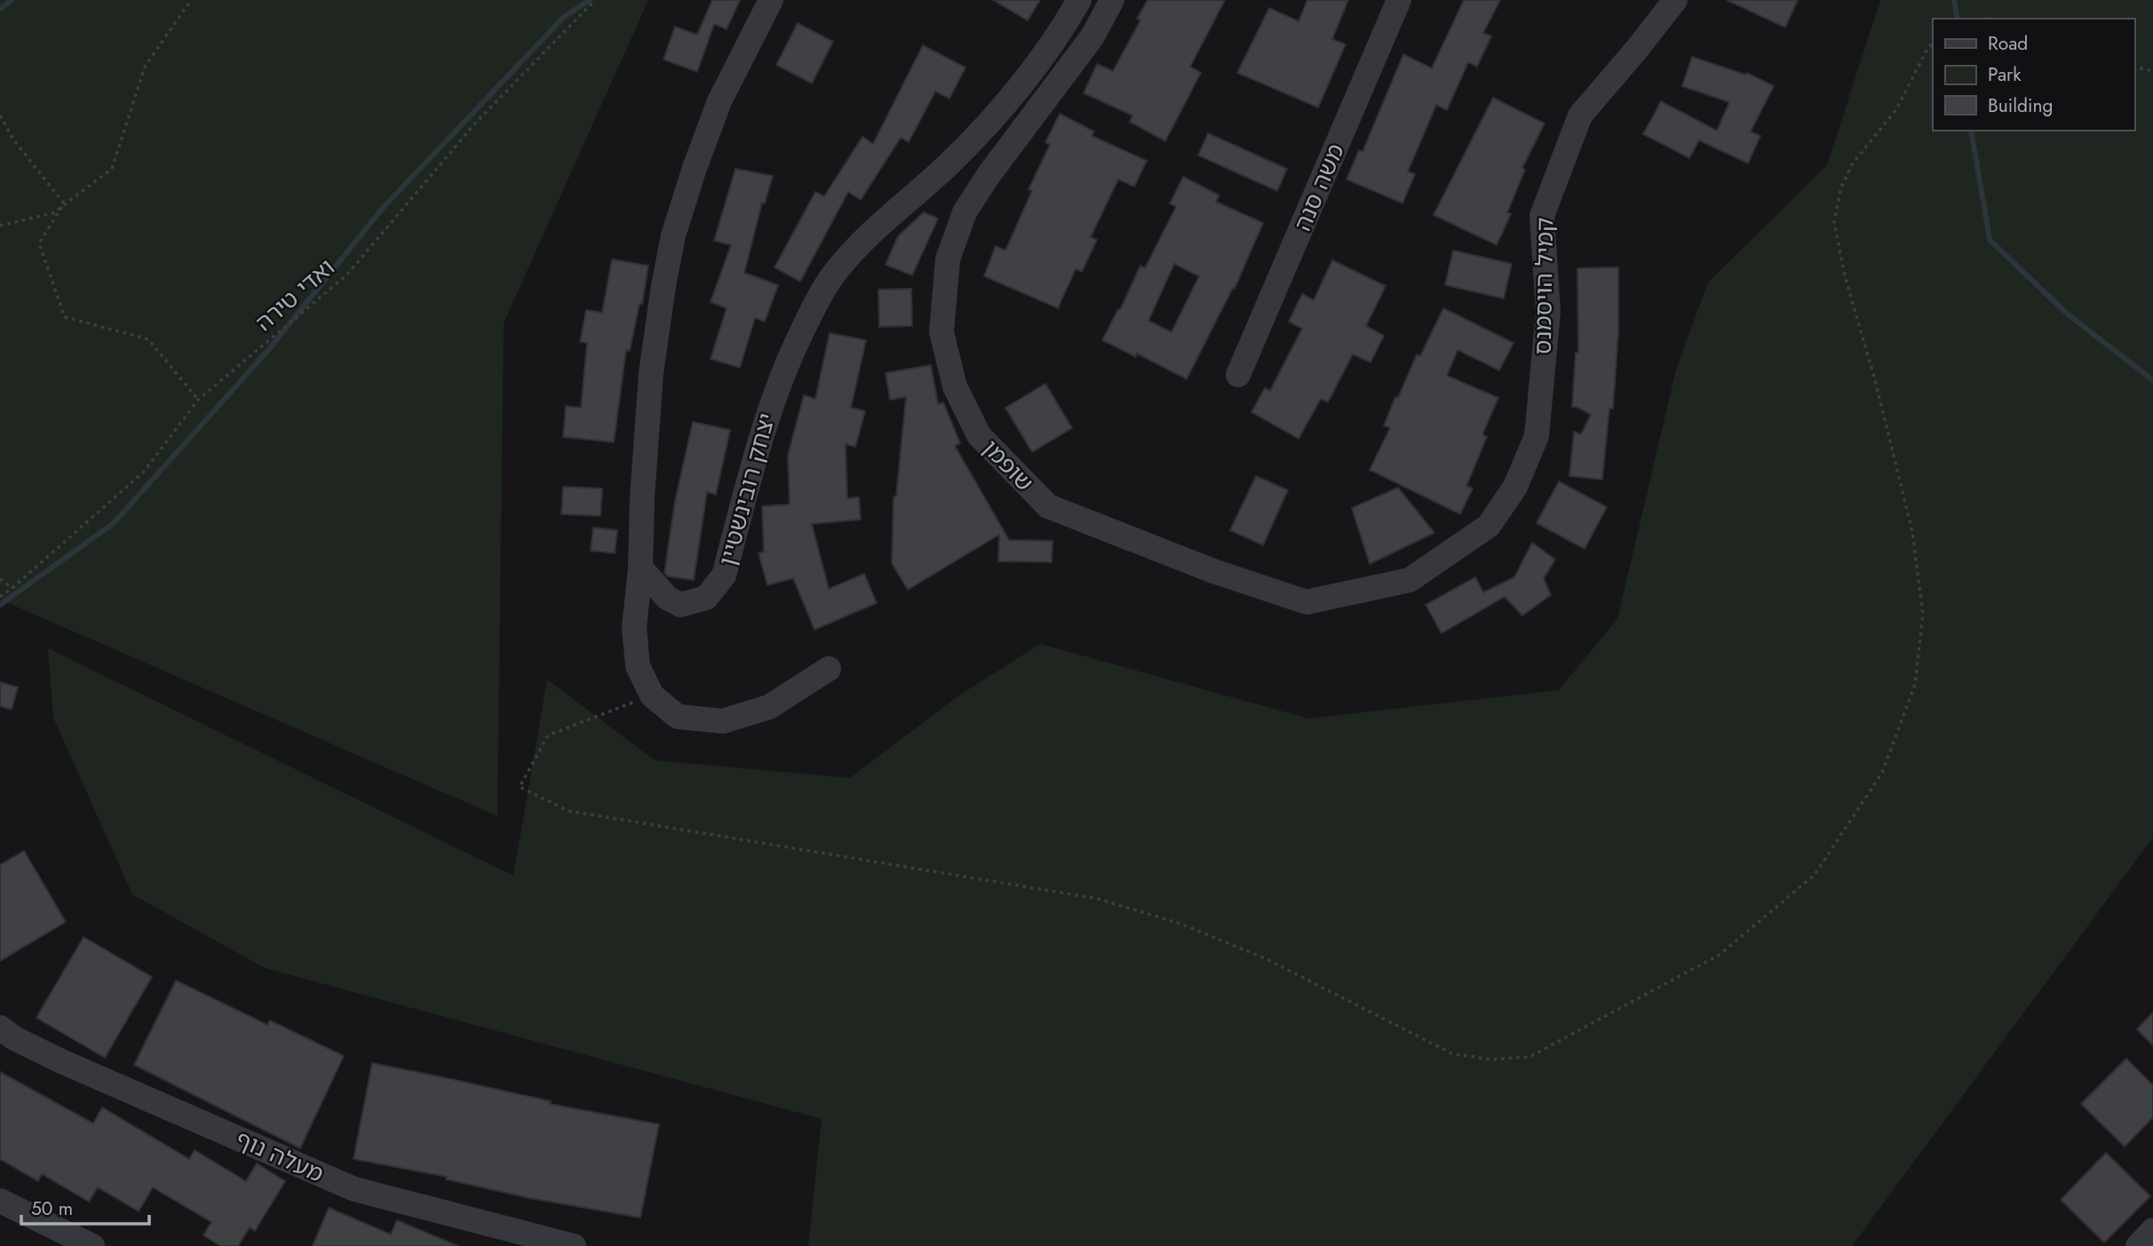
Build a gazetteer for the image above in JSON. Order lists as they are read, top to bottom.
{
  "streets": {
    "street": [
      "משה סנה",
      "קמיל הויסמנס",
      "שופמן",
      "יצחק רובינשטיין",
      "מעלה נוף"
    ],
    "path": ["ואדי טירה"]
  },
  "crossings": [
    ["קמיל הויסמנס", "שופמן"]
  ],
  "legend": ["Road", "Park", "Building"],
  "scale_bar": "50 m"
}
